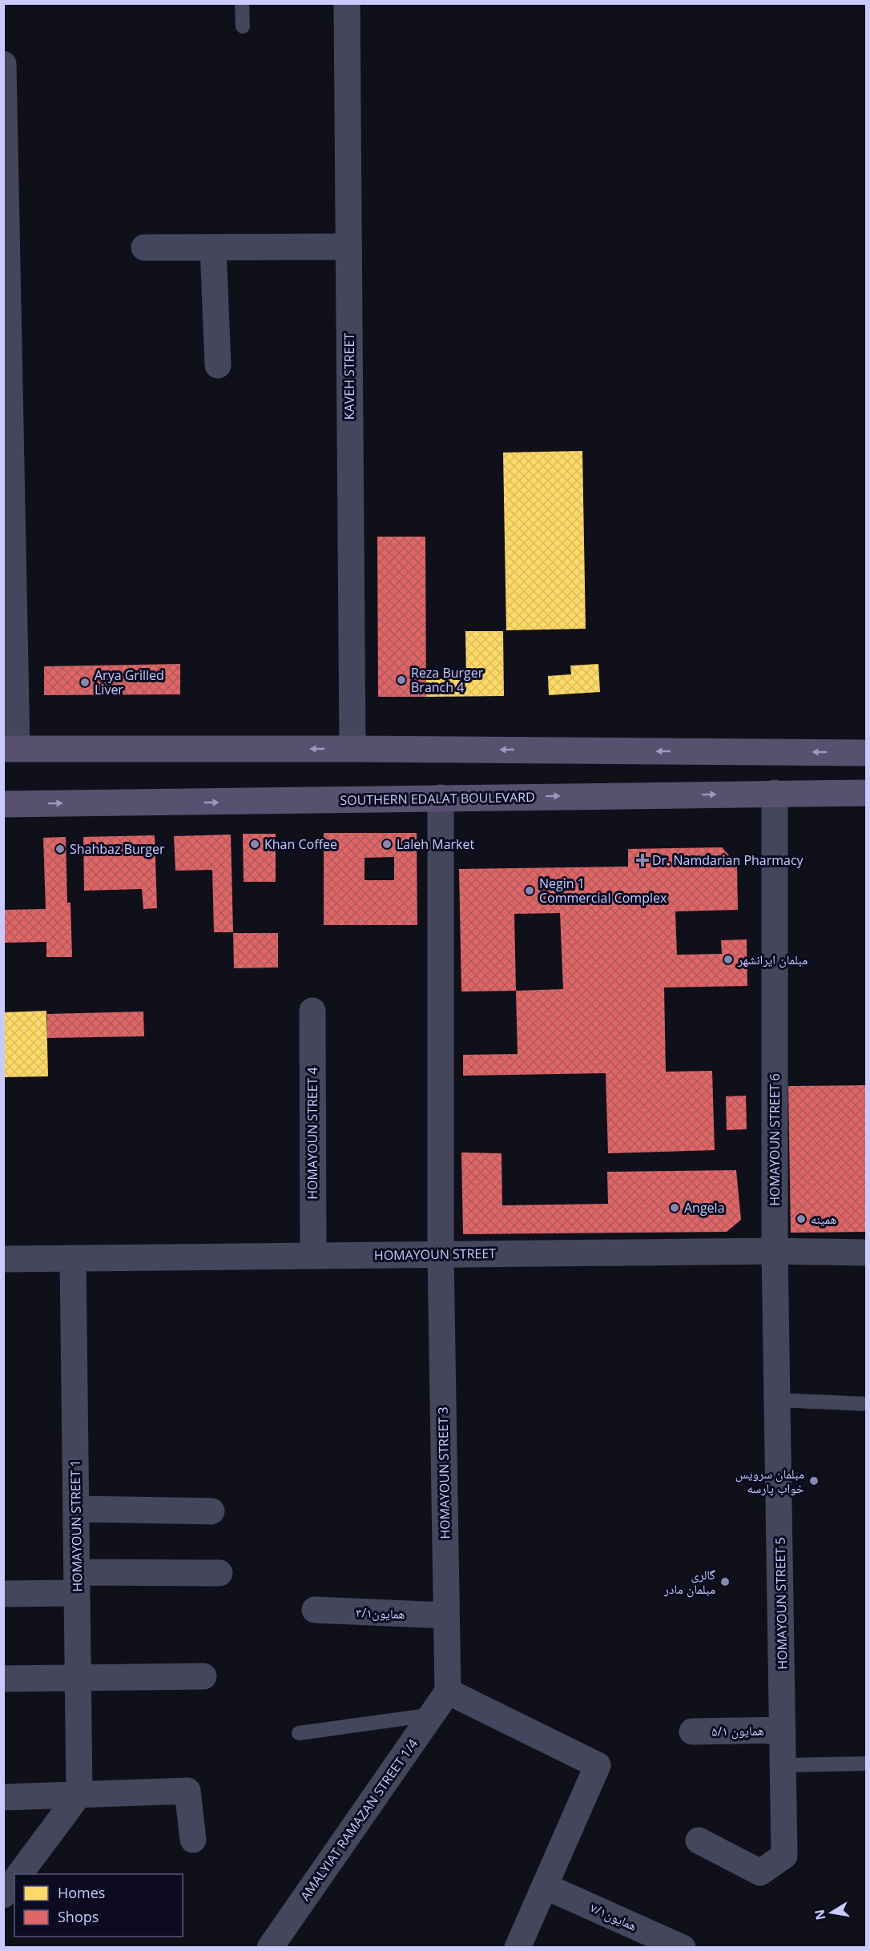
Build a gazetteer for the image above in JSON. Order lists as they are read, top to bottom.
{
  "streets": {
    "main road": ["SOUTHERN EDALAT BOULEVARD"],
    "street": [
      "KAVEH STREET",
      "HOMAYOUN STREET 4",
      "HOMAYOUN STREET 6",
      "HOMAYOUN STREET",
      "HOMAYOUN STREET 3",
      "HOMAYOUN STREET 1",
      "HOMAYOUN STREET 5",
      "همایون۳/۱",
      "همایون ۵/۱",
      "AMALYIAT RAMAZAN STREET 1/4",
      "همایون۷/۱"
    ]
  },
  "crossings": [
    ["SOUTHERN EDALAT BOULEVARD", "HOMAYOUN STREET 6"],
    ["HOMAYOUN STREET 4", "HOMAYOUN STREET"],
    ["HOMAYOUN STREET 6", "HOMAYOUN STREET"],
    ["HOMAYOUN STREET 6", "HOMAYOUN STREET 5"],
    ["HOMAYOUN STREET", "HOMAYOUN STREET 3"],
    ["HOMAYOUN STREET", "HOMAYOUN STREET 1"],
    ["HOMAYOUN STREET", "HOMAYOUN STREET 5"],
    ["HOMAYOUN STREET 3", "همایون۳/۱"],
    ["HOMAYOUN STREET 3", "AMALYIAT RAMAZAN STREET 1/4"],
    ["HOMAYOUN STREET 5", "همایون ۵/۱"]
  ],
  "places": {
    "other": [
      "Reza Burger Branch 4",
      "Arya Grilled Liver",
      "Khan Coffee",
      "Laleh Market",
      "Shahbaz Burger",
      "Negin 1 Commercial Complex",
      "مبلمان ایرانشهر",
      "Angela",
      "همینه",
      "مبلمان سرویس خواب پارسه",
      "گالری مبلمان مادر"
    ],
    "health": ["Dr. Namdarian Pharmacy"]
  },
  "legend": ["Homes", "Shops"],
  "north": "left"
}
